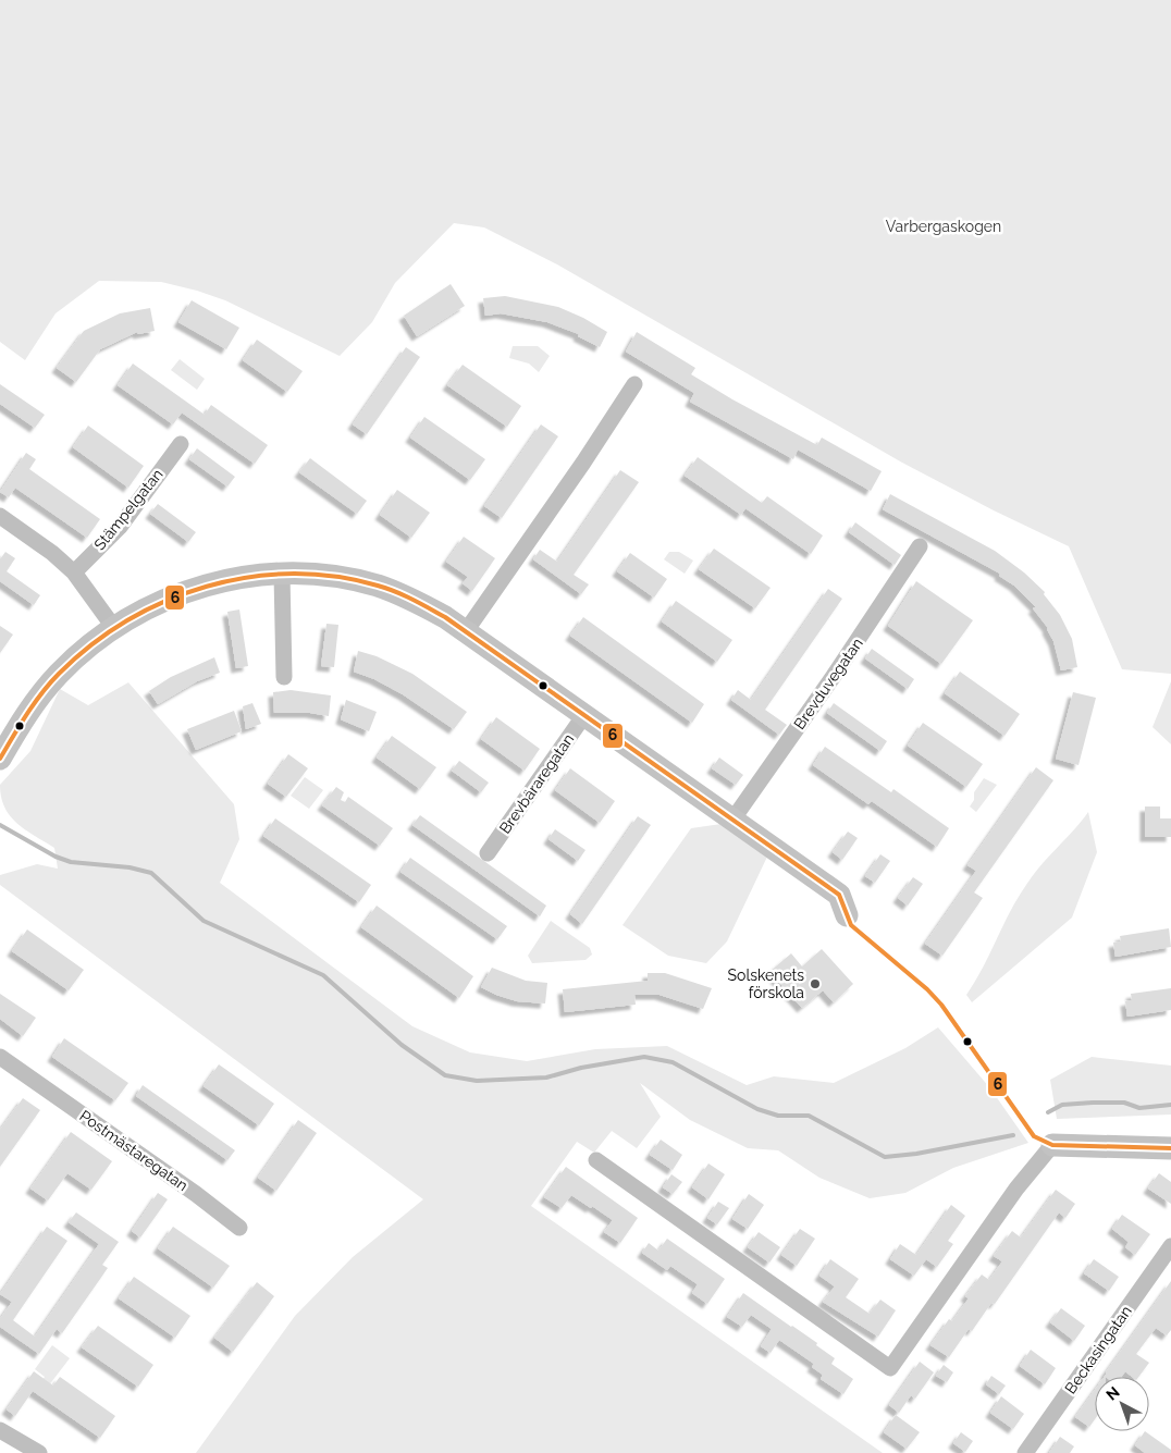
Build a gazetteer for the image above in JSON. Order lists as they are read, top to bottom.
{
  "streets": {
    "street": [
      "Stämpelgatan",
      "Brevduvegatan",
      "Brevbäraregatan",
      "Postmästaregatan",
      "Beckasingatan"
    ]
  },
  "parks": ["Varbergaskogen"],
  "places": ["Solskenets förskola"],
  "lines": ["transit line 6"],
  "north": "top left"
}
